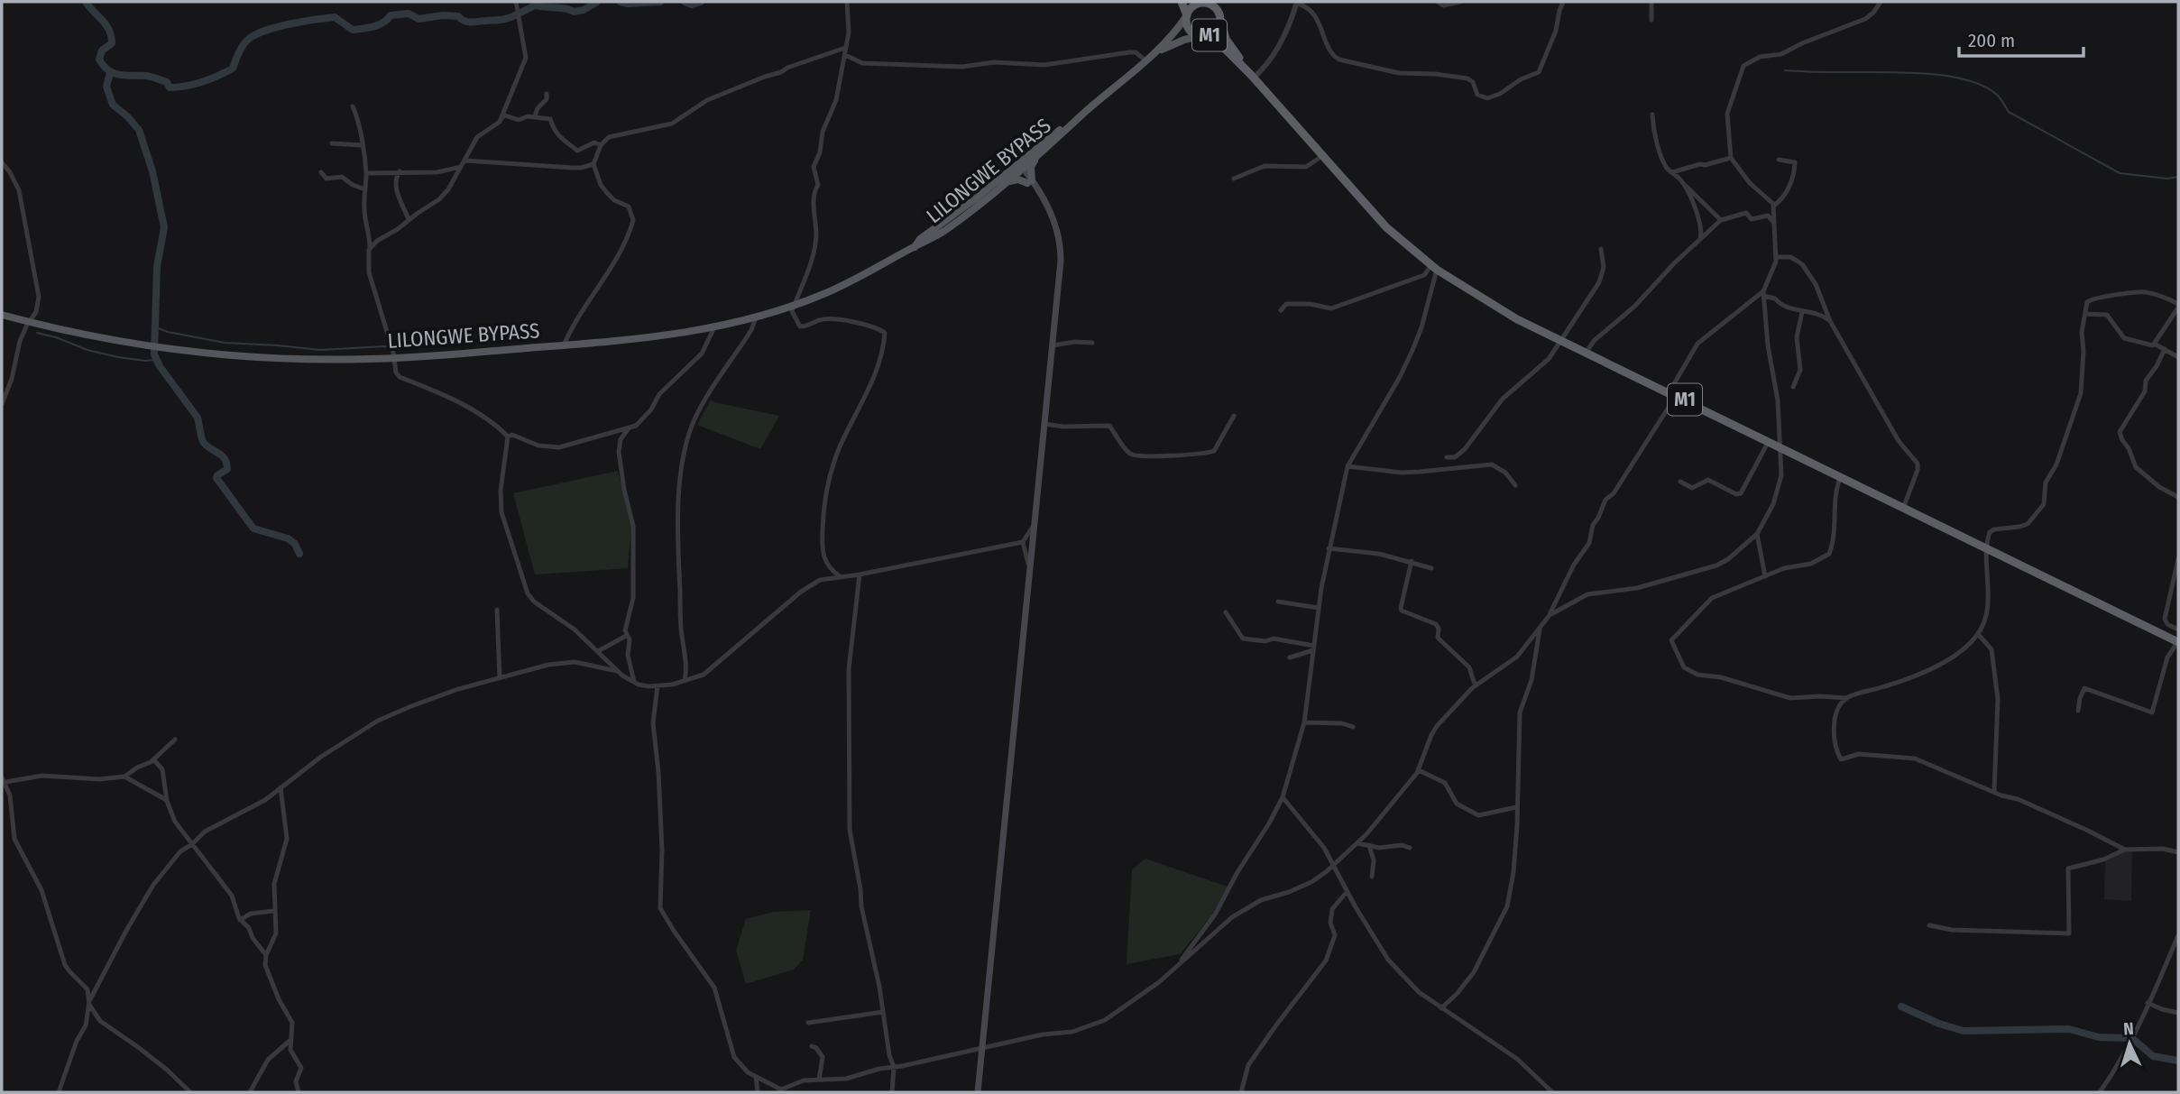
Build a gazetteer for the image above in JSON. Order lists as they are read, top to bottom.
{
  "streets": {
    "highway": ["M1"],
    "main road": ["LILONGWE BYPASS"]
  },
  "crossings": [
    ["M1", "LILONGWE BYPASS"]
  ],
  "scale_bar": "200 m",
  "north": "top"
}
